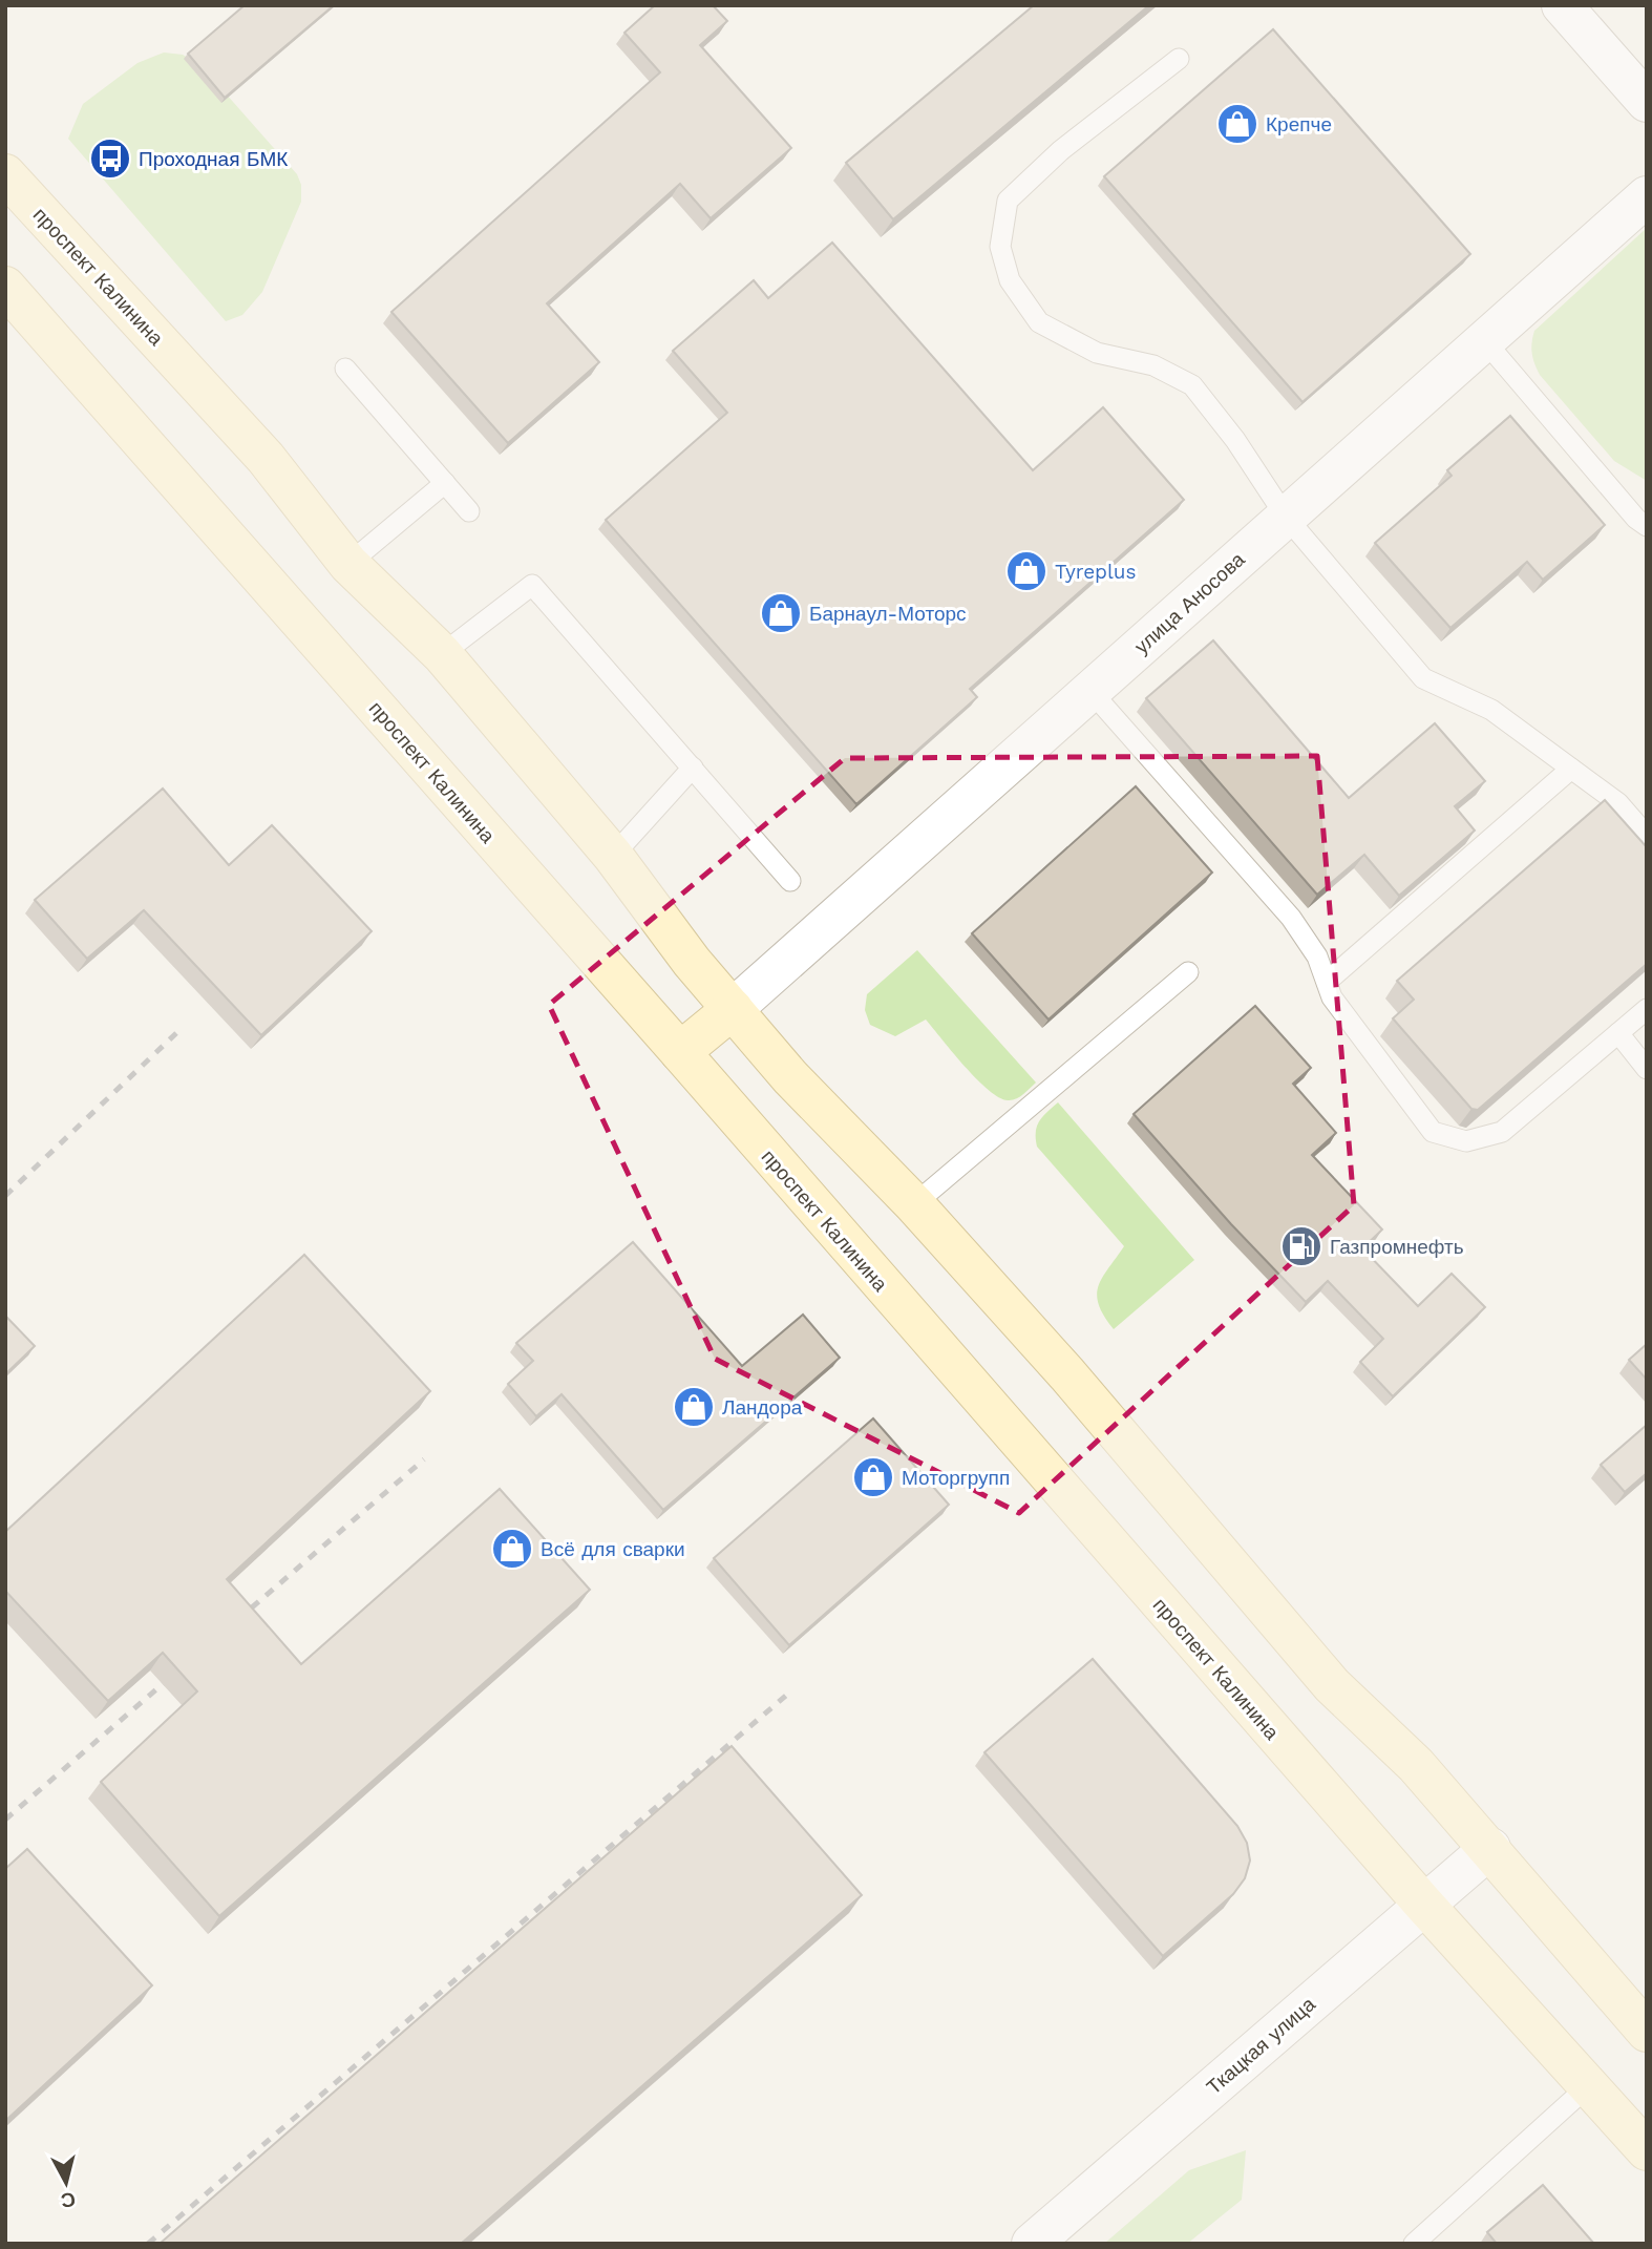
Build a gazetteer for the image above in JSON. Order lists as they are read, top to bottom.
{
  "streets": {
    "main road": ["проспект Калинина"],
    "street": ["улица Аносова", "Ткацкая улица"]
  },
  "crossings": [
    ["проспект Калинина", "улица Аносова"],
    ["проспект Калинина", "Ткацкая улица"]
  ],
  "places": {
    "shop": [
      "Крепче",
      "Tyreplus",
      "Барнаул-Моторс",
      "Ландора",
      "Моторгрупп",
      "Всё для сварки"
    ],
    "bus stop": ["Проходная БМК"],
    "fuel station": ["Газпромнефть"]
  },
  "north": "bottom"
}
